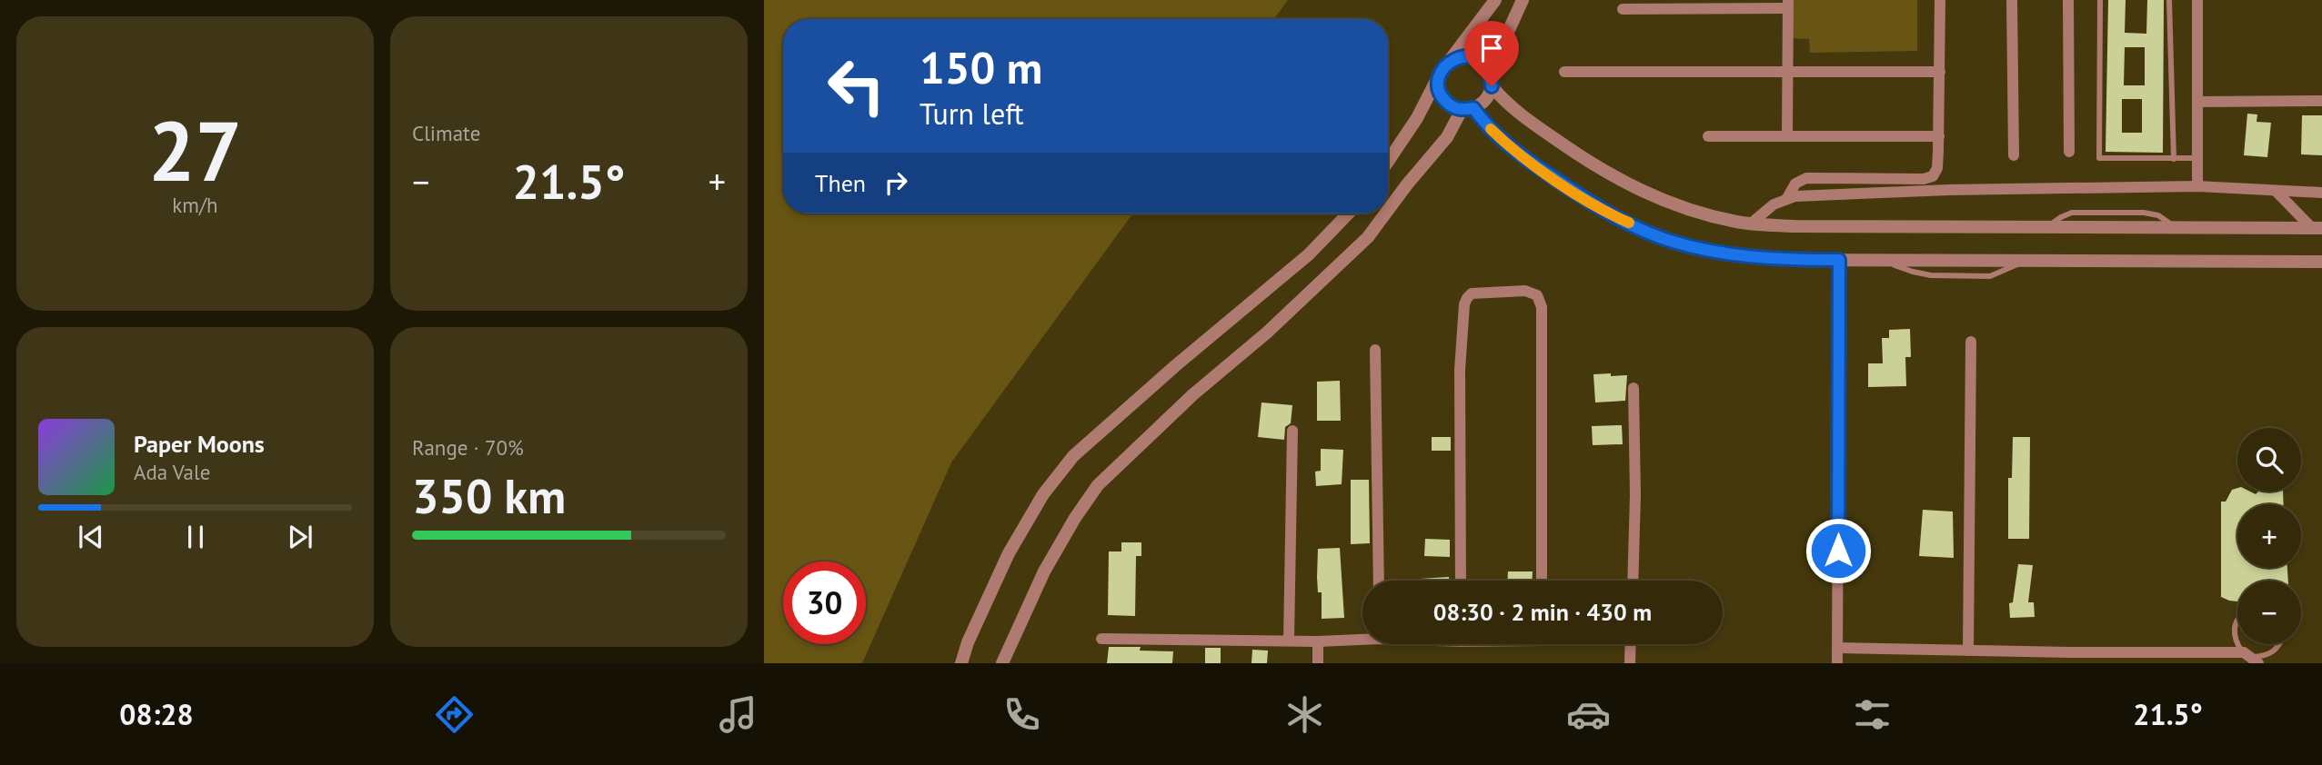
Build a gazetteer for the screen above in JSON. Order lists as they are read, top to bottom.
{
  "page": {
    "tile": [
      ["27", "km/h"],
      "Climate",
      ["Range · 70%", "350 km"]
    ],
    "turn": ["150 m", "Turn left"],
    "then": "Then",
    "heat": ["−", "21.5°", "+"],
    "song": ["Paper Moons", "Ada Vale"],
    "map_buttons": ["+", "−"],
    "limit": "30",
    "trip": "08:30 · 2 min · 430 m",
    "tabs": ["08:28", "21.5°"]
  }
}
